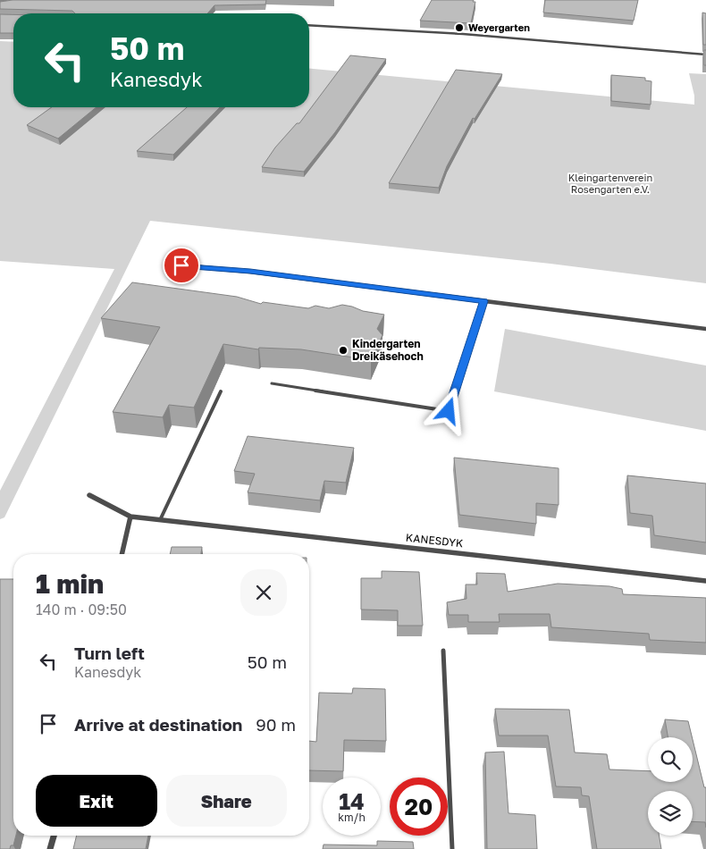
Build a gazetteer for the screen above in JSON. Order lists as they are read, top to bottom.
{
  "streets": {
    "street": ["KANESDYK"]
  },
  "parks": ["Kleingartenverein Rosengarten e.V."],
  "places": ["Weyergarten", "Kindergarten Dreikäsehoch"],
  "page": {
    "turn": ["50 m", "Kanesdyk"],
    "heading": ["1 min", "140 m · 09:50"],
    "list": [
      {
        "name": "Turn left",
        "note": "Kanesdyk",
        "value": "50 m"
      },
      {
        "name": "Arrive at destination",
        "value": "90 m"
      }
    ],
    "buttons": ["Exit", "Share"],
    "speed": "14 km/h",
    "limit": "20"
  }
}
